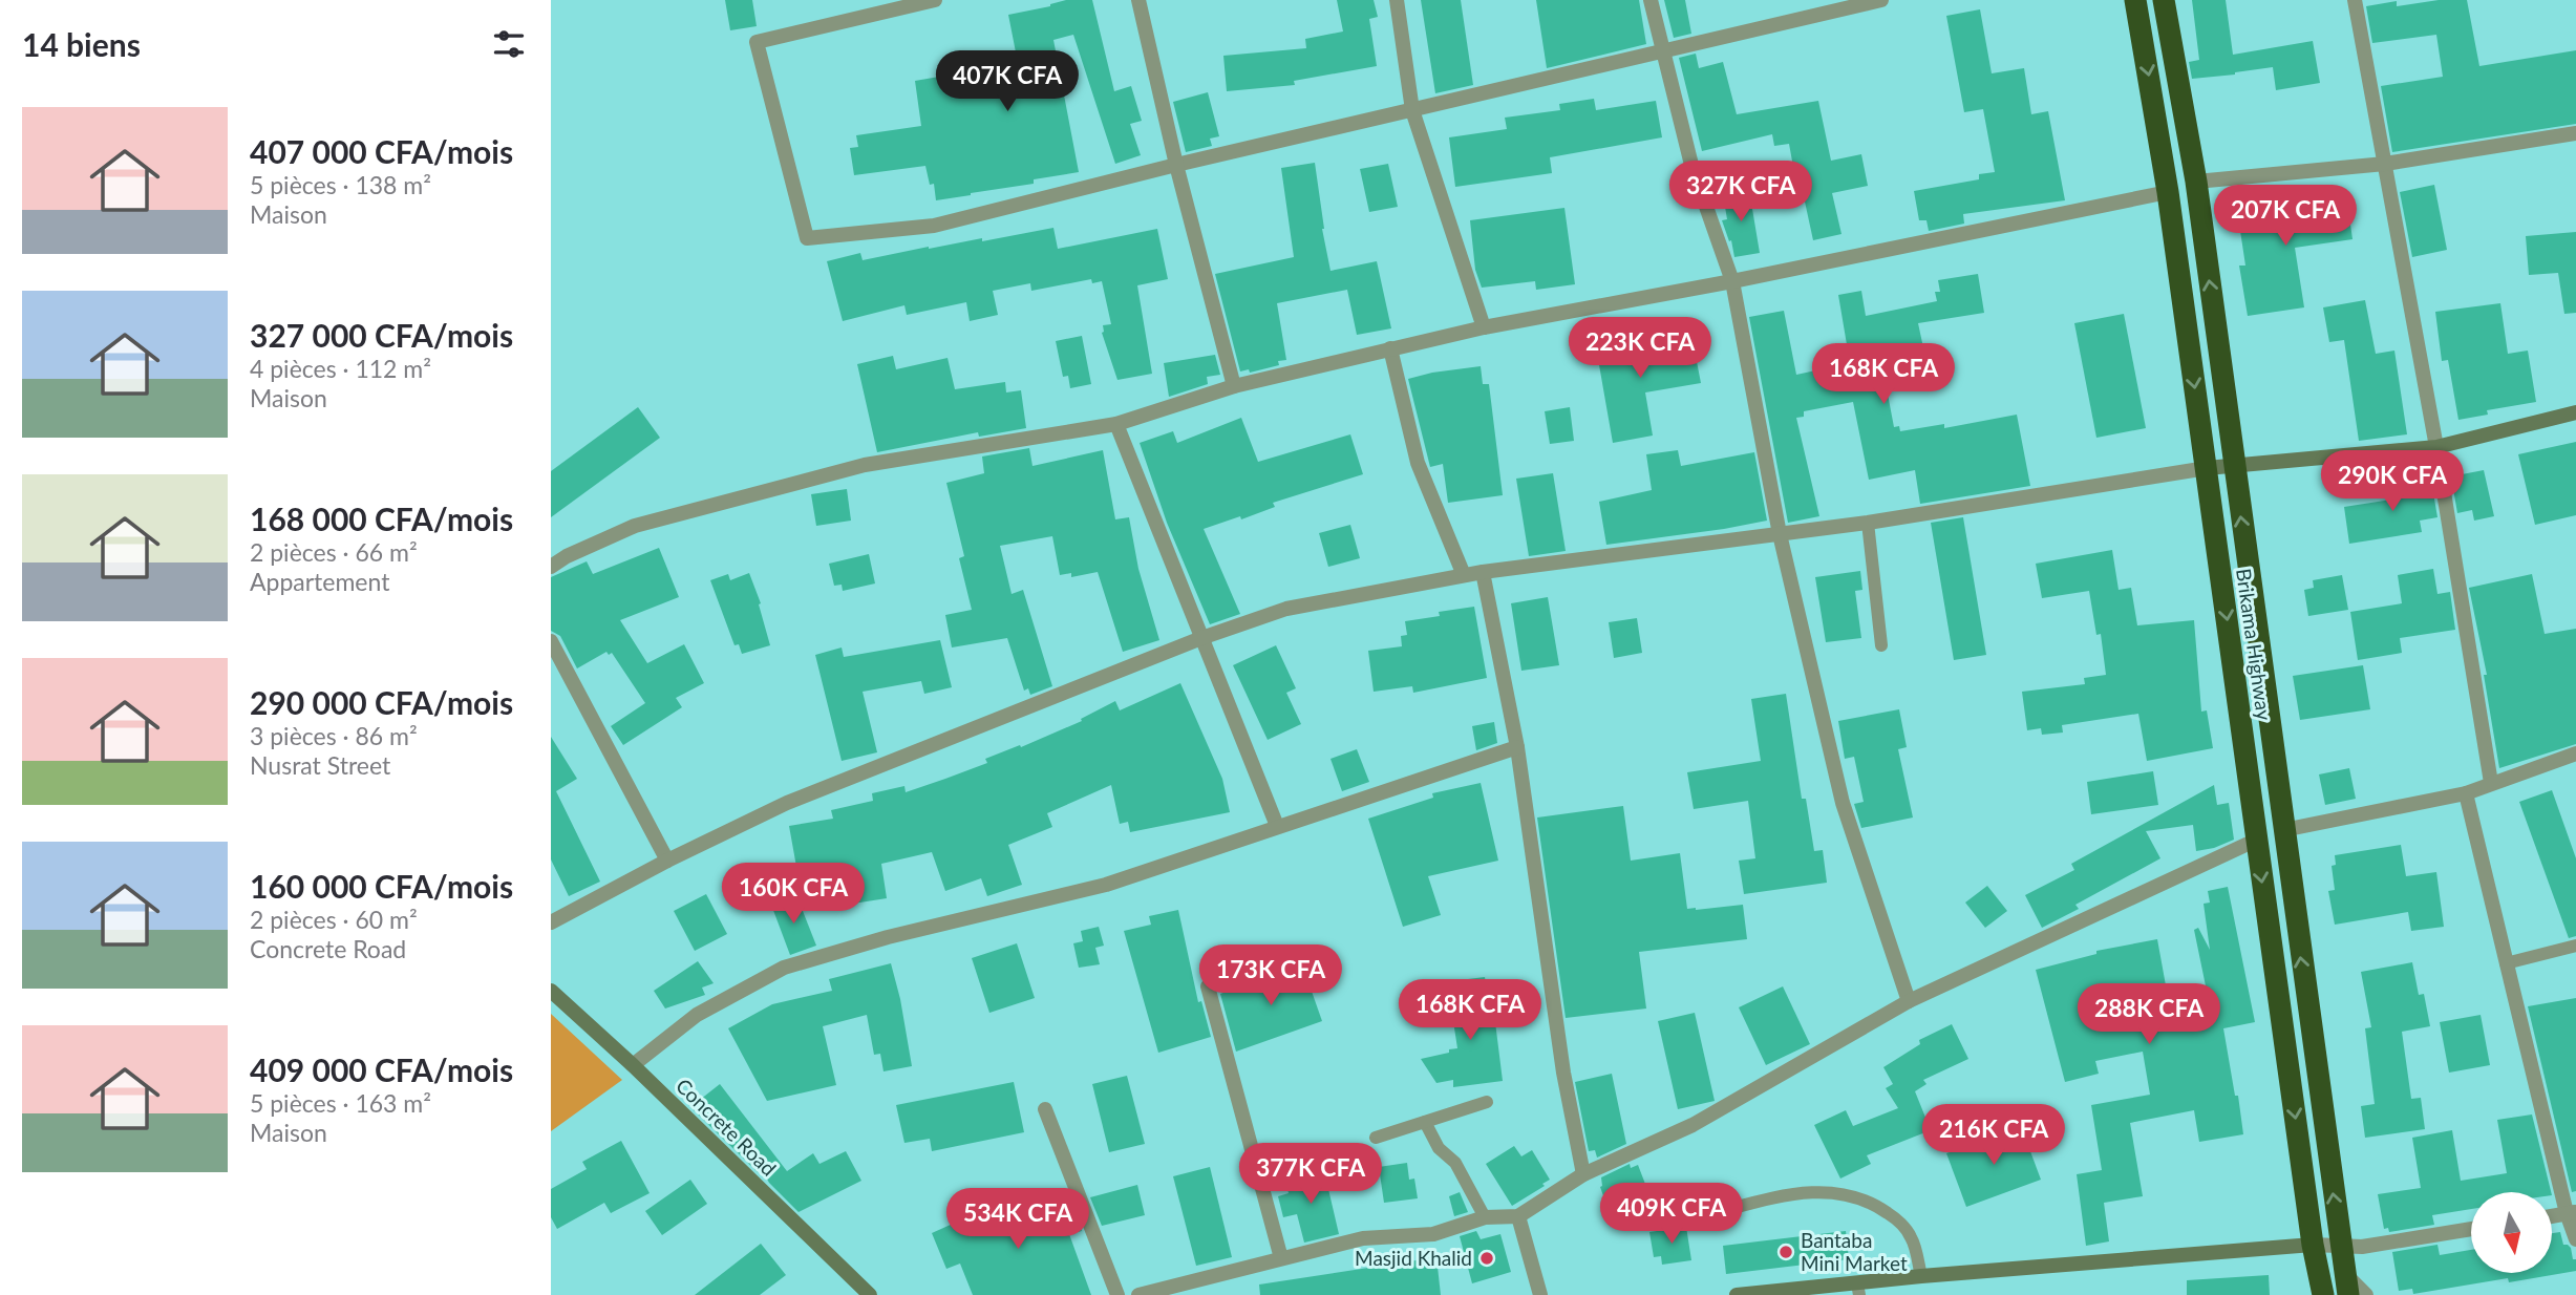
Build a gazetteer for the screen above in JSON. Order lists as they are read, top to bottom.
{
  "streets": {
    "highway": ["Brikama Highway"],
    "street": ["Concrete Road"]
  },
  "places": ["Bantaba Mini Market", "Masjid Khalid"],
  "north": "bottom",
  "page": {
    "heading": "14 biens",
    "price": [
      "407K CFA",
      "327K CFA",
      "207K CFA",
      "223K CFA",
      "168K CFA",
      "290K CFA",
      "160K CFA",
      "173K CFA",
      "168K CFA",
      "288K CFA",
      "216K CFA",
      "377K CFA",
      "409K CFA",
      "534K CFA"
    ],
    "list": [
      {
        "name": "407 000 CFA/mois",
        "note": "5 pièces · 138 m² · Maison"
      },
      {
        "name": "327 000 CFA/mois",
        "note": "4 pièces · 112 m² · Maison"
      },
      {
        "name": "168 000 CFA/mois",
        "note": "2 pièces · 66 m² · Appartement"
      },
      {
        "name": "290 000 CFA/mois",
        "note": "3 pièces · 86 m² · Nusrat Street"
      },
      {
        "name": "160 000 CFA/mois",
        "note": "2 pièces · 60 m² · Concrete Road"
      },
      {
        "name": "409 000 CFA/mois",
        "note": "5 pièces · 163 m² · Maison"
      }
    ]
  }
}
